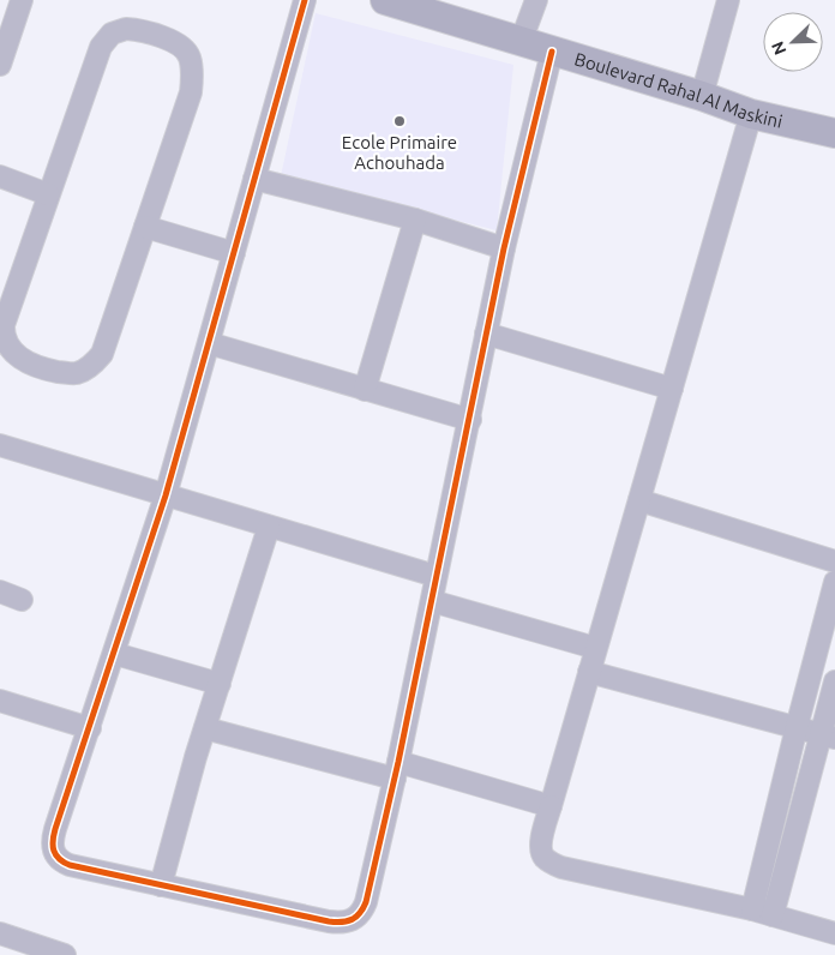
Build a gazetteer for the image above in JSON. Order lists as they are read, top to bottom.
{
  "streets": {
    "street": ["Boulevard Rahal Al Maskini"]
  },
  "places": ["Ecole Primaire Achouhada"],
  "north": "bottom left"
}
